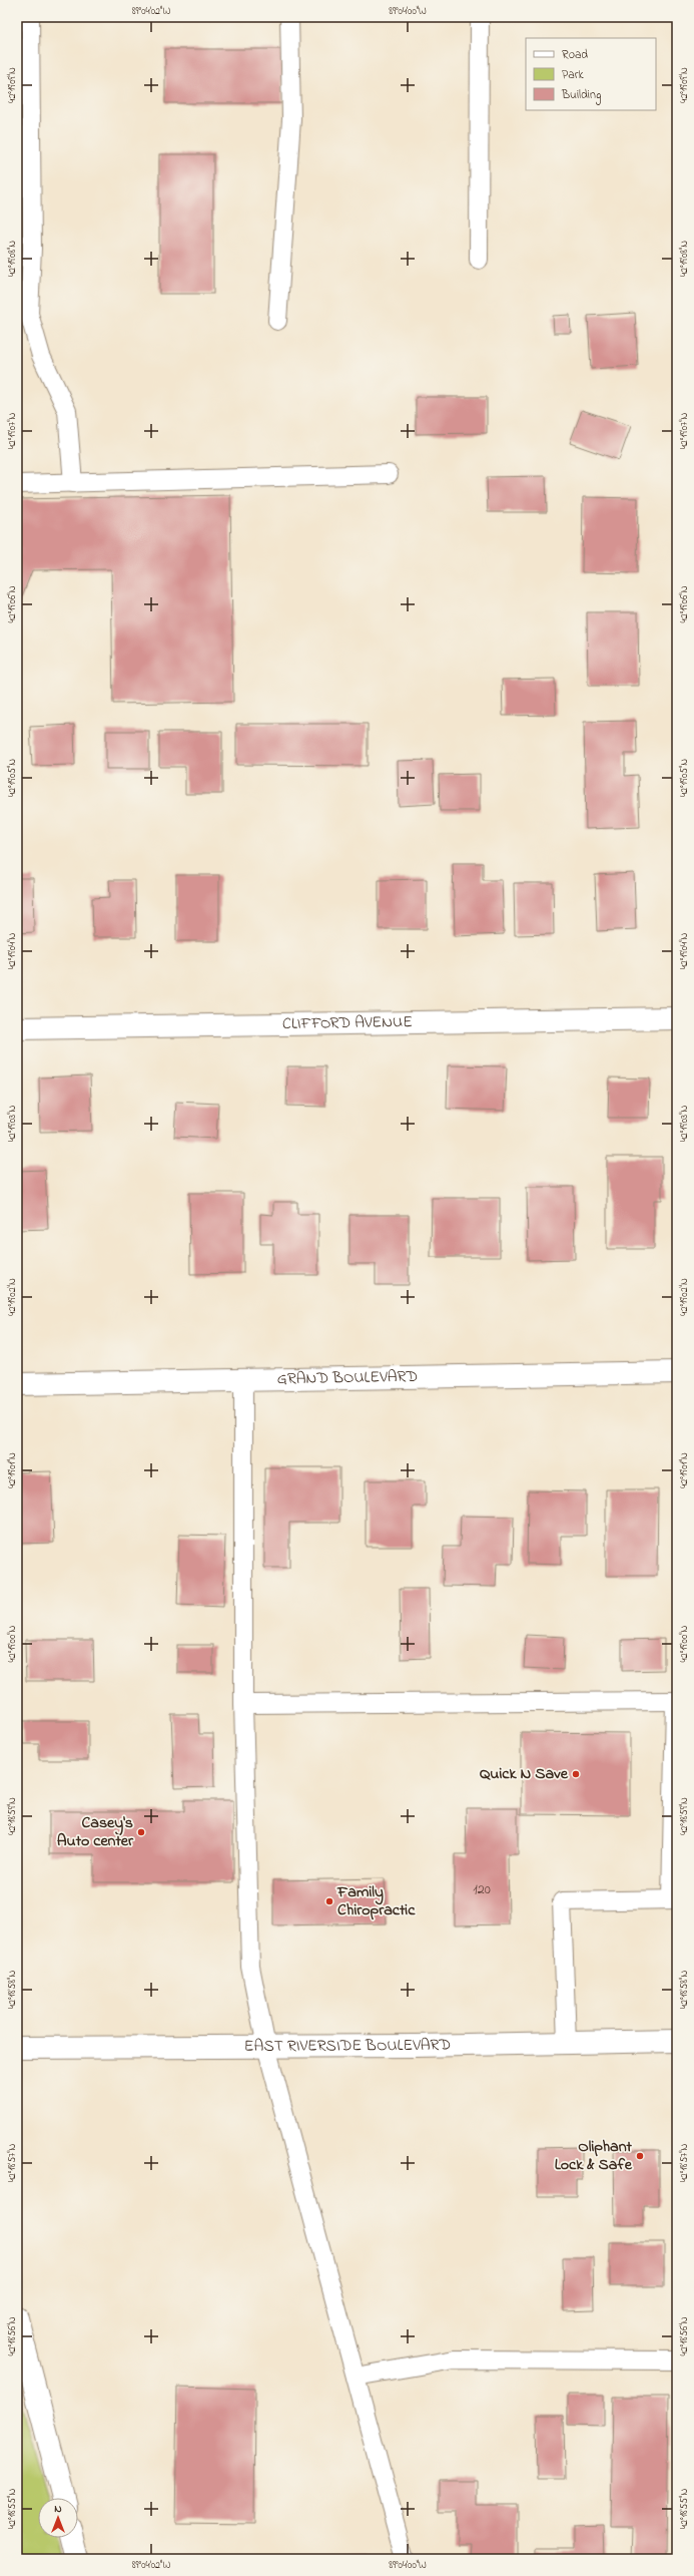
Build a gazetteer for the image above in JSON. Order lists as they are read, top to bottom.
{
  "streets": {
    "street": ["CLIFFORD AVENUE", "GRAND BOULEVARD", "EAST RIVERSIDE BOULEVARD"]
  },
  "places": [
    "Quick N Save",
    "Casey's Auto center",
    "Family Chiropractic",
    "Oliphant Lock & Safe"
  ],
  "house_numbers": ["120"],
  "legend": ["Road", "Park", "Building"],
  "north": "top",
  "coordinates": [
    "89°04'02\"W",
    "89°04'00\"W",
    "42°19'09\"N",
    "42°19'08\"N",
    "42°19'07\"N",
    "42°19'06\"N",
    "42°19'05\"N",
    "42°19'04\"N",
    "42°19'03\"N",
    "42°19'02\"N",
    "42°19'01\"N",
    "42°19'00\"N",
    "42°18'59\"N",
    "42°18'58\"N",
    "42°18'57\"N",
    "42°18'56\"N",
    "42°18'55\"N"
  ]
}
